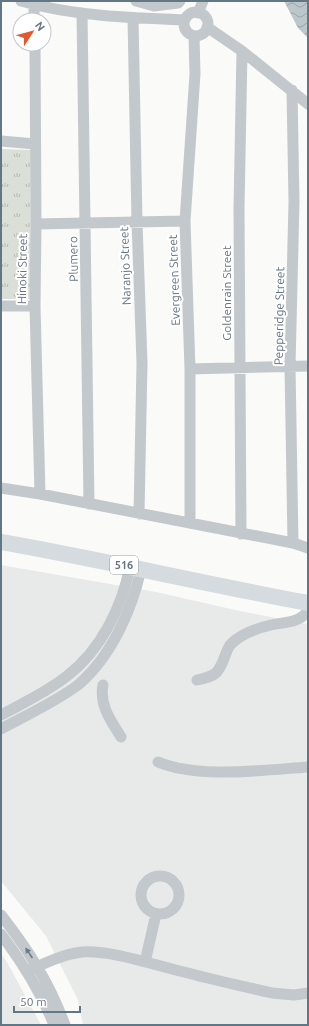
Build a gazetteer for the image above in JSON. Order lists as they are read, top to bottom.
{
  "streets": {
    "highway": ["516"],
    "street": [
      "Plumero",
      "Naranjo Street",
      "Hinoki Street",
      "Evergreen Street",
      "Goldenrain Street",
      "Pepperidge Street"
    ]
  },
  "scale_bar": "50 m",
  "north": "top right"
}
